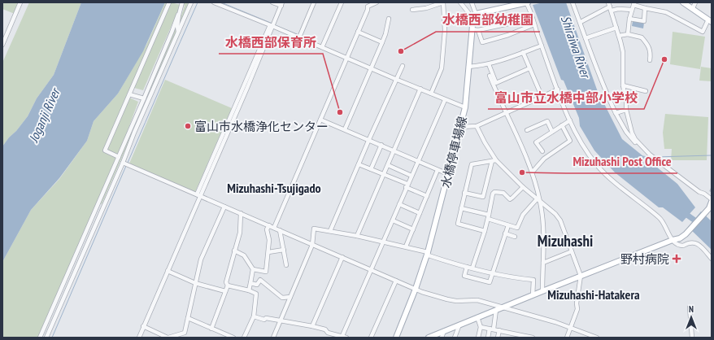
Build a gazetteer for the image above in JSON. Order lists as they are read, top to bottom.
{
  "streets": {
    "main road": ["水橋停車場線"]
  },
  "districts": ["Mizuhashi-Tsujigado", "Mizuhashi", "Mizuhashi-Hatakera"],
  "water": ["Shiraiwa River", "Joganji River"],
  "places": {
    "other": [
      "水橋西部幼稚園",
      "富山市立水橋中部小学校",
      "水橋西部保育所",
      "富山市水橋浄化センター",
      "Mizuhashi Post Office"
    ],
    "health": ["野村病院"]
  },
  "north": "top"
}
